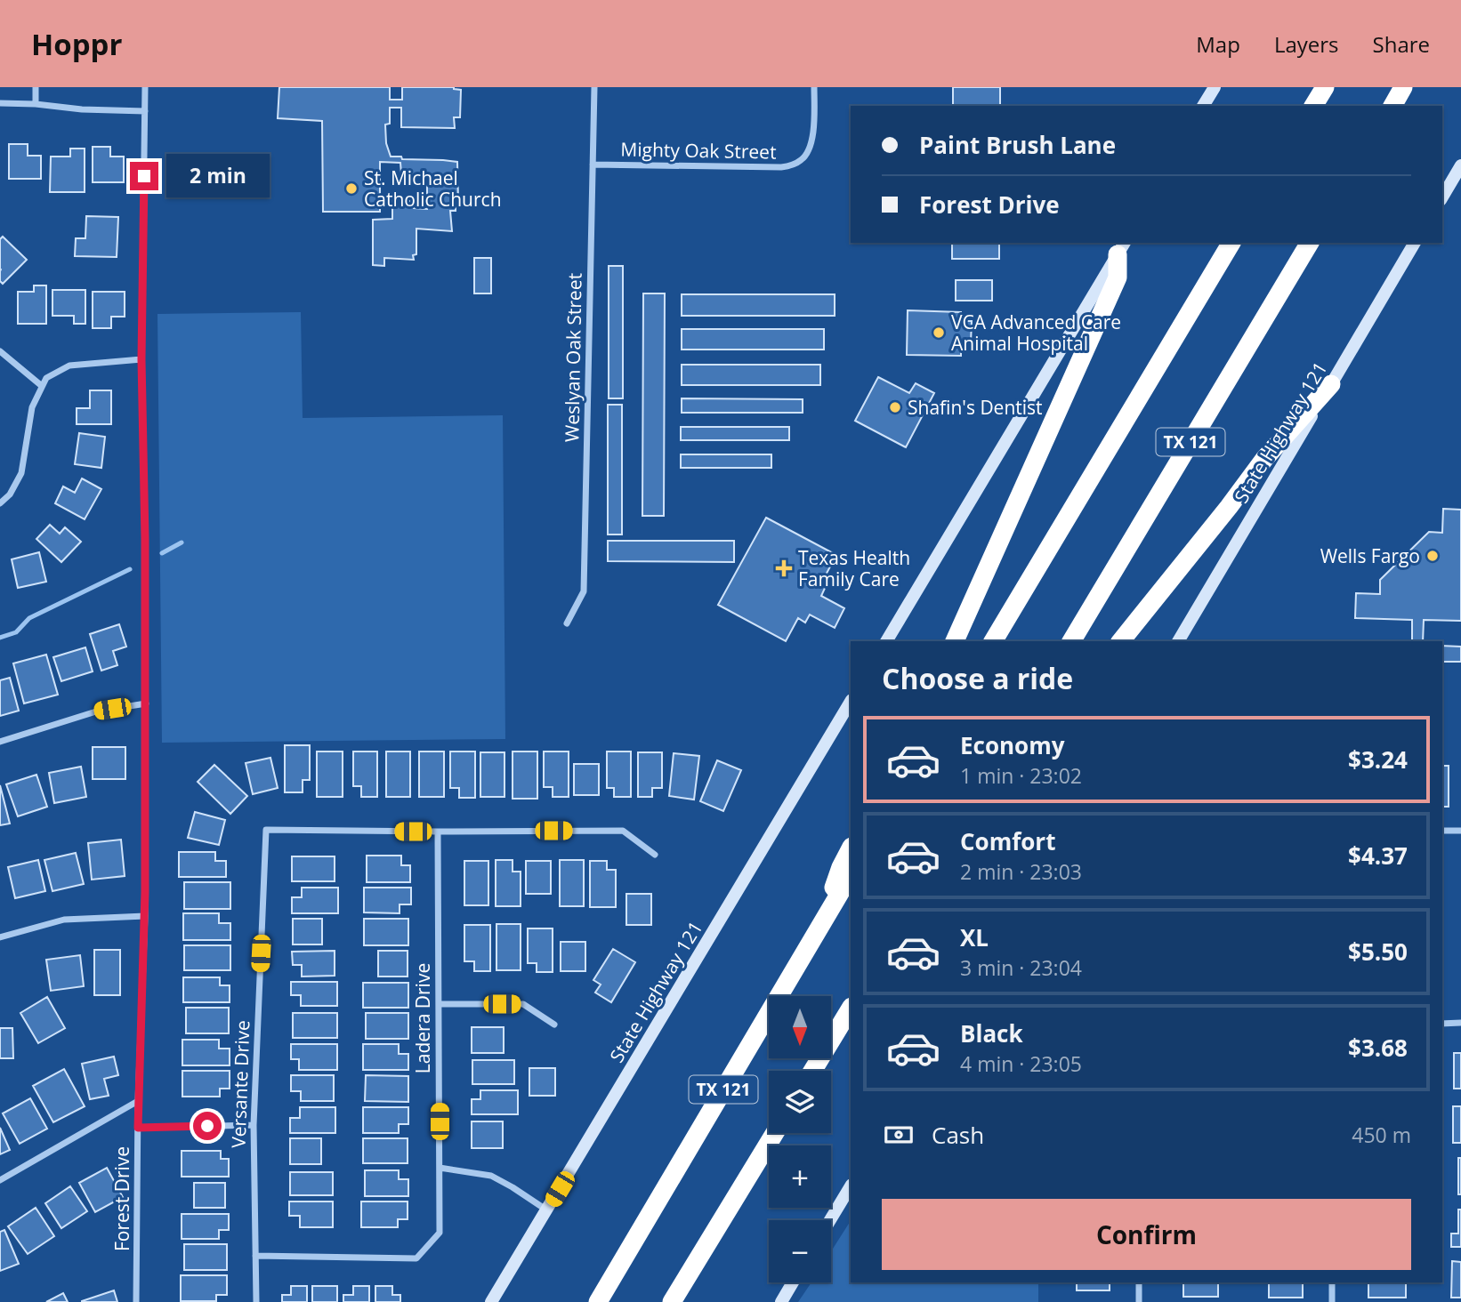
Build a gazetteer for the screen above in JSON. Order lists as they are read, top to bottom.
{
  "streets": {
    "highway": ["TX 121"],
    "main road": ["State Highway 121"],
    "street": [
      "Mighty Oak Street",
      "Weslyan Oak Street",
      "Ladera Drive",
      "Versante Drive",
      "Forest Drive"
    ]
  },
  "crossings": [
    ["Mighty Oak Street", "Weslyan Oak Street"],
    ["Ladera Drive", "Versante Drive"]
  ],
  "places": {
    "other": [
      "St. Michael Catholic Church",
      "VCA Advanced Care Animal Hospital",
      "Shafin's Dentist",
      "Wells Fargo"
    ],
    "health": ["Texas Health Family Care"]
  },
  "north": "bottom",
  "page": {
    "header": "Hoppr",
    "nav": ["Map", "Layers", "Share"],
    "banner": ["Paint Brush Lane", "Forest Drive"],
    "bubble": "2 min",
    "heading": "Choose a ride",
    "list": [
      {
        "name": "Economy",
        "note": "1 min · 23:02",
        "value": "$3.24"
      },
      {
        "name": "Comfort",
        "note": "2 min · 23:03",
        "value": "$4.37"
      },
      {
        "name": "XL",
        "note": "3 min · 23:04",
        "value": "$5.50"
      },
      {
        "name": "Black",
        "note": "4 min · 23:05",
        "value": "$3.68"
      }
    ],
    "map_buttons": ["+", "−"],
    "pay": ["Cash", "450 m"],
    "buttons": "Confirm"
  }
}
